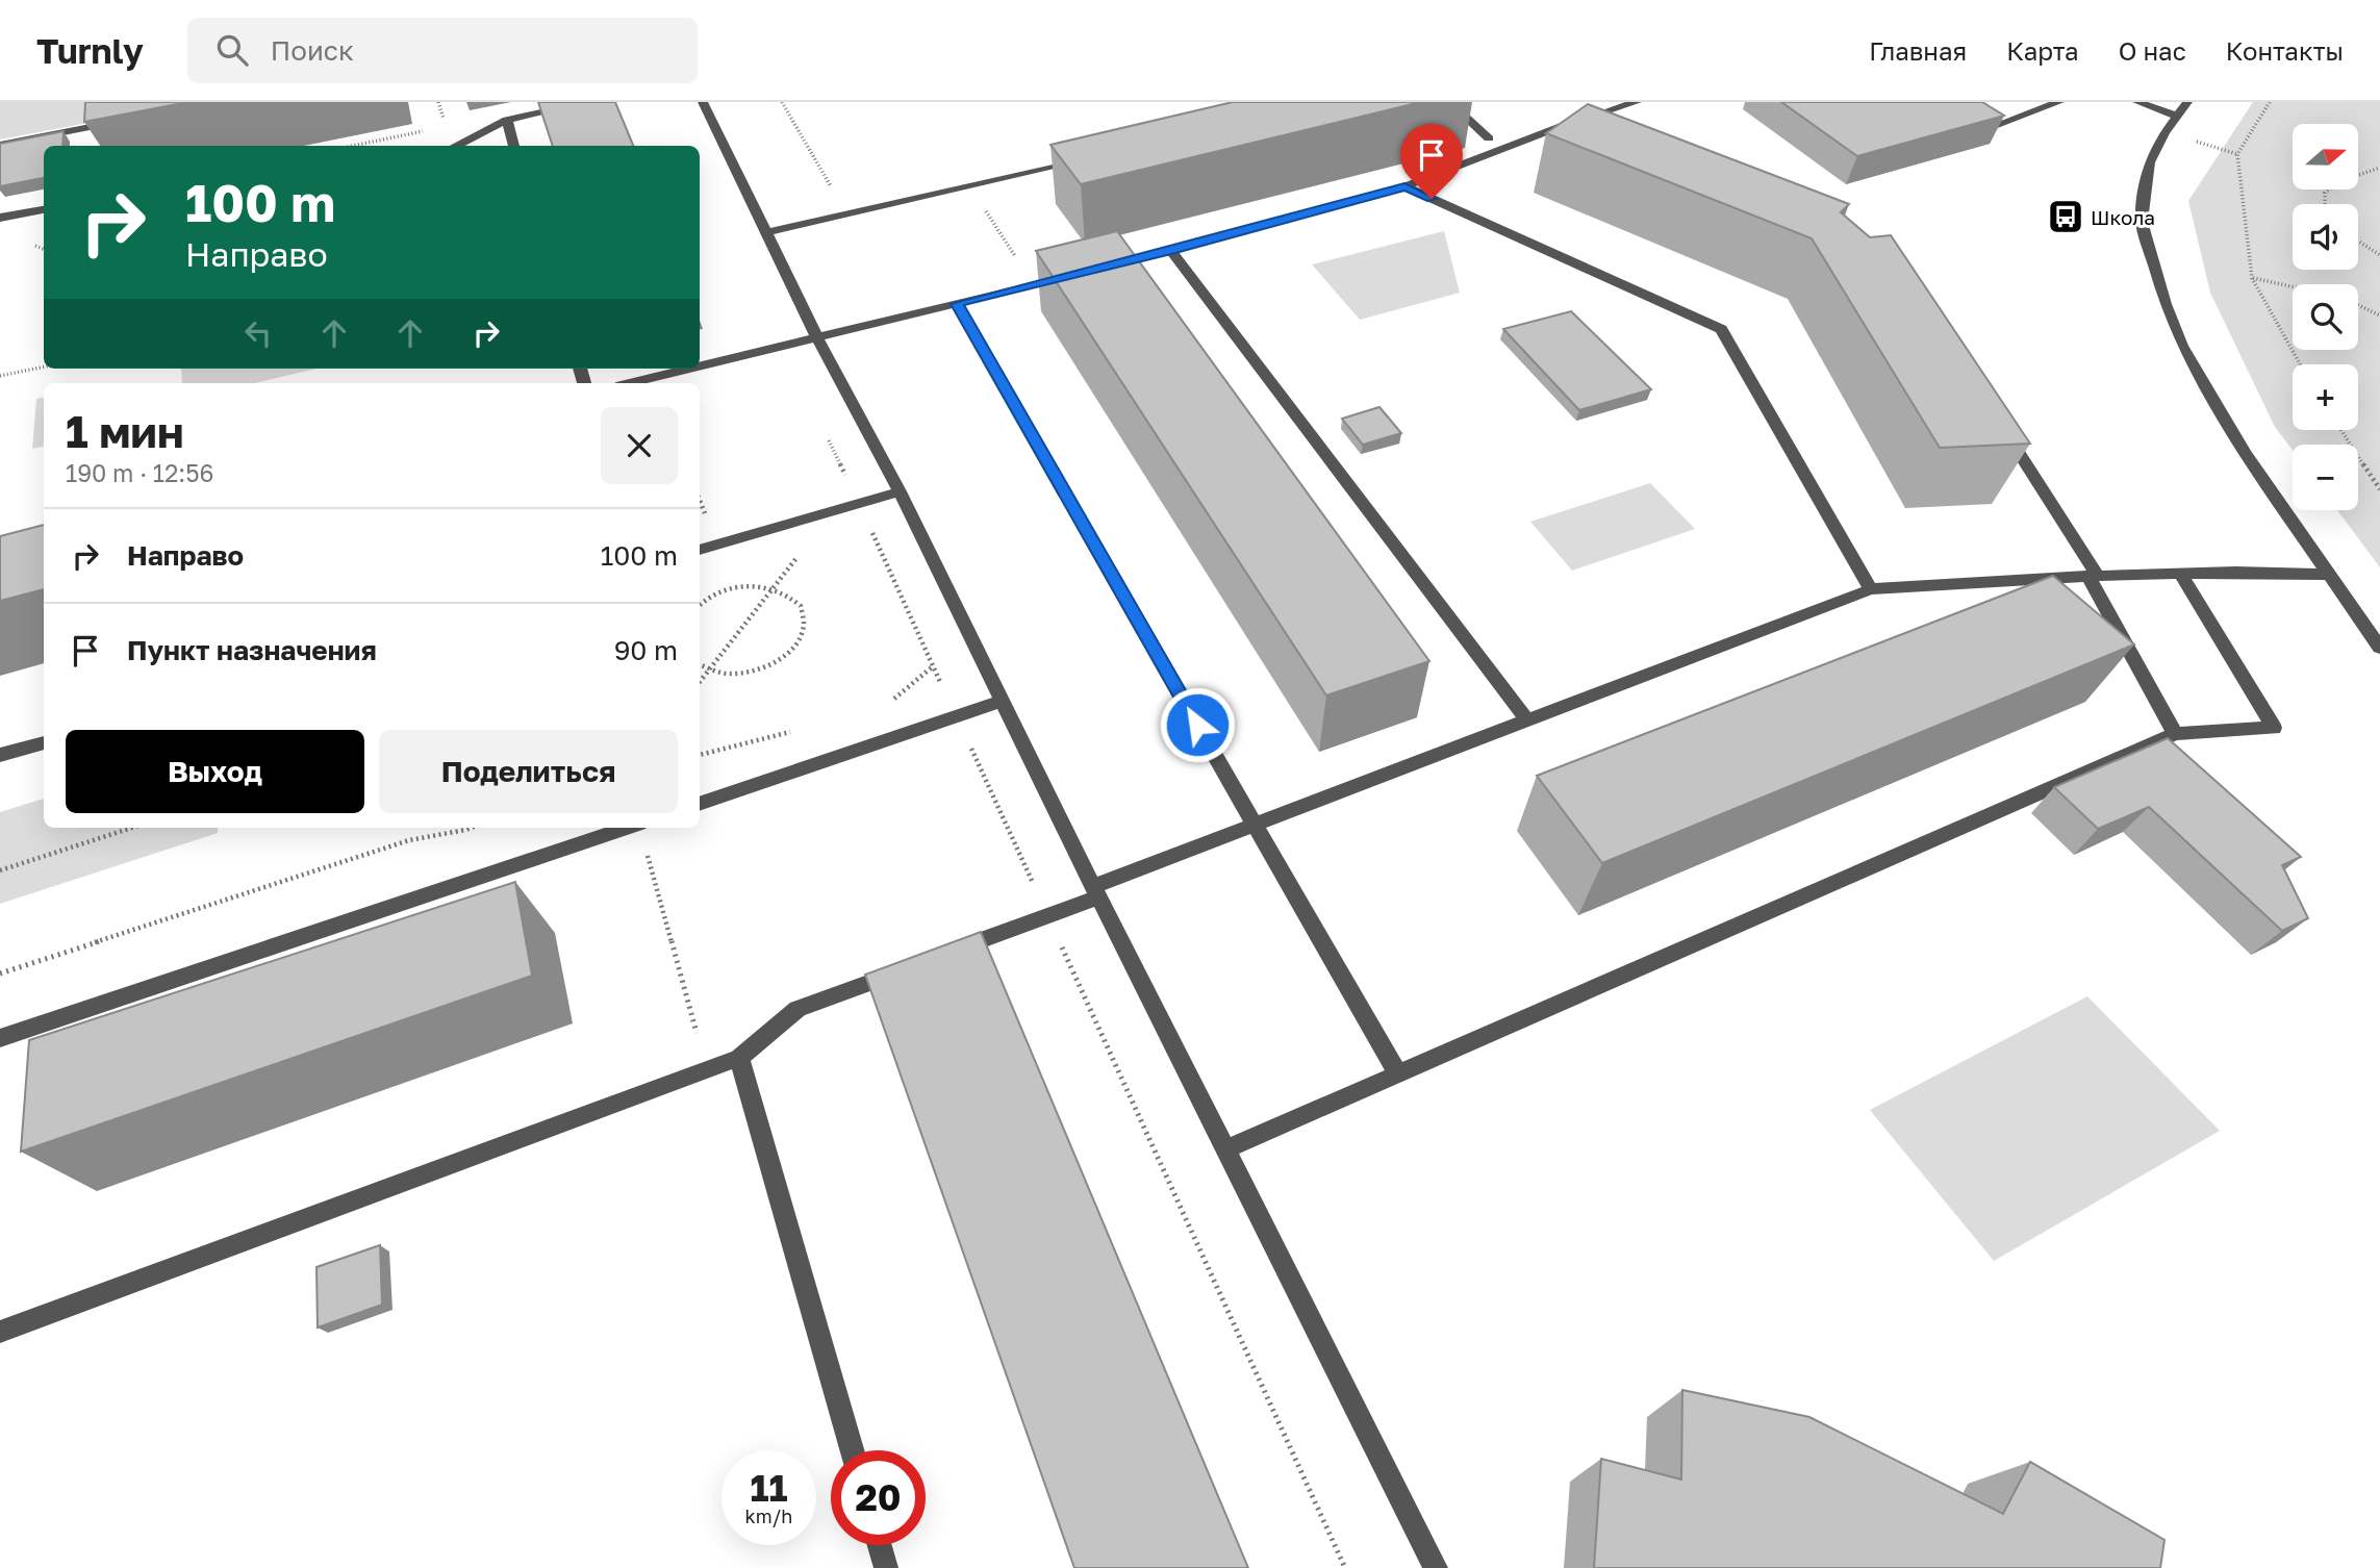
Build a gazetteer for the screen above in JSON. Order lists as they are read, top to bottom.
{
  "places": {
    "bus stop": ["Школа"]
  },
  "north": "right",
  "page": {
    "header": "Turnly",
    "search": "Поиск",
    "nav": [
      "Главная",
      "Карта",
      "О нас",
      "Контакты"
    ],
    "map_buttons": ["+", "−"],
    "turn": ["100 m", "Направо"],
    "heading": ["1 мин", "190 m · 12:56"],
    "list": [
      {
        "name": "Направо",
        "value": "100 m"
      },
      {
        "name": "Пункт назначения",
        "value": "90 m"
      }
    ],
    "buttons": ["Выход", "Поделиться"],
    "speed": "11 km/h",
    "limit": "20"
  }
}
